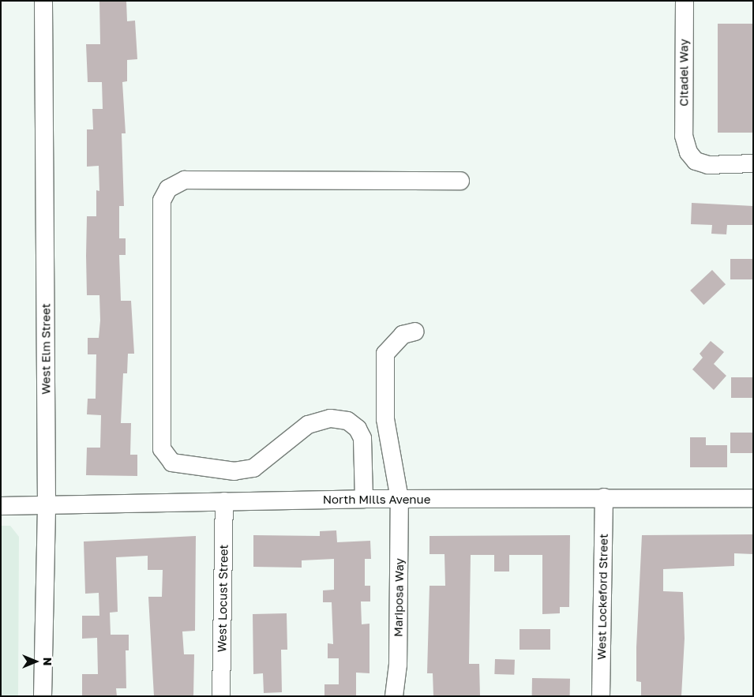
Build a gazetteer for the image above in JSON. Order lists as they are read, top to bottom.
{
  "streets": {
    "street": [
      "Citadel Way",
      "West Elm Street",
      "North Mills Avenue",
      "West Lockeford Street",
      "Mariposa Way",
      "West Locust Street"
    ]
  },
  "crossings": [
    ["West Elm Street", "North Mills Avenue"],
    ["North Mills Avenue", "West Lockeford Street"],
    ["North Mills Avenue", "Mariposa Way"],
    ["North Mills Avenue", "West Locust Street"]
  ],
  "north": "right"
}
